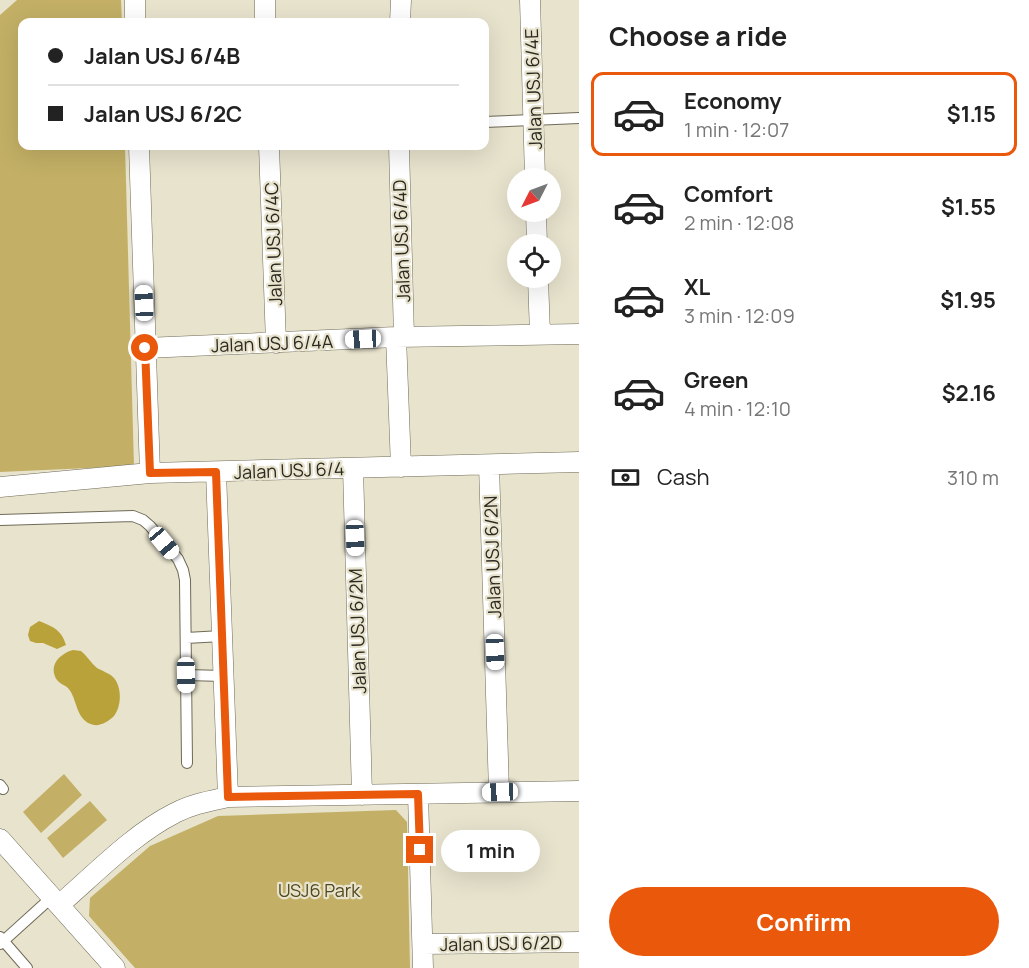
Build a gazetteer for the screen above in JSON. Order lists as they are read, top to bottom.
{
  "streets": {
    "street": [
      "Jalan USJ 6/4E",
      "Jalan USJ 6/4D",
      "Jalan USJ 6/4C",
      "Jalan USJ 6/4A",
      "Jalan USJ 6/4",
      "Jalan USJ 6/2N",
      "Jalan USJ 6/2M",
      "Jalan USJ 6/2D"
    ]
  },
  "crossings": [
    ["Jalan USJ 6/4D", "Jalan USJ 6/4A"],
    ["Jalan USJ 6/4D", "Jalan USJ 6/4"],
    ["Jalan USJ 6/4C", "Jalan USJ 6/4A"],
    ["Jalan USJ 6/4", "Jalan USJ 6/2N"],
    ["Jalan USJ 6/4", "Jalan USJ 6/2M"]
  ],
  "parks": ["USJ6 Park"],
  "north": "bottom left",
  "page": {
    "heading": "Choose a ride",
    "banner": ["Jalan USJ 6/4B", "Jalan USJ 6/2C"],
    "list": [
      {
        "name": "Economy",
        "note": "1 min · 12:07",
        "value": "$1.15"
      },
      {
        "name": "Comfort",
        "note": "2 min · 12:08",
        "value": "$1.55"
      },
      {
        "name": "XL",
        "note": "3 min · 12:09",
        "value": "$1.95"
      },
      {
        "name": "Green",
        "note": "4 min · 12:10",
        "value": "$2.16"
      }
    ],
    "pay": ["Cash", "310 m"],
    "bubble": "1 min",
    "buttons": "Confirm"
  }
}
